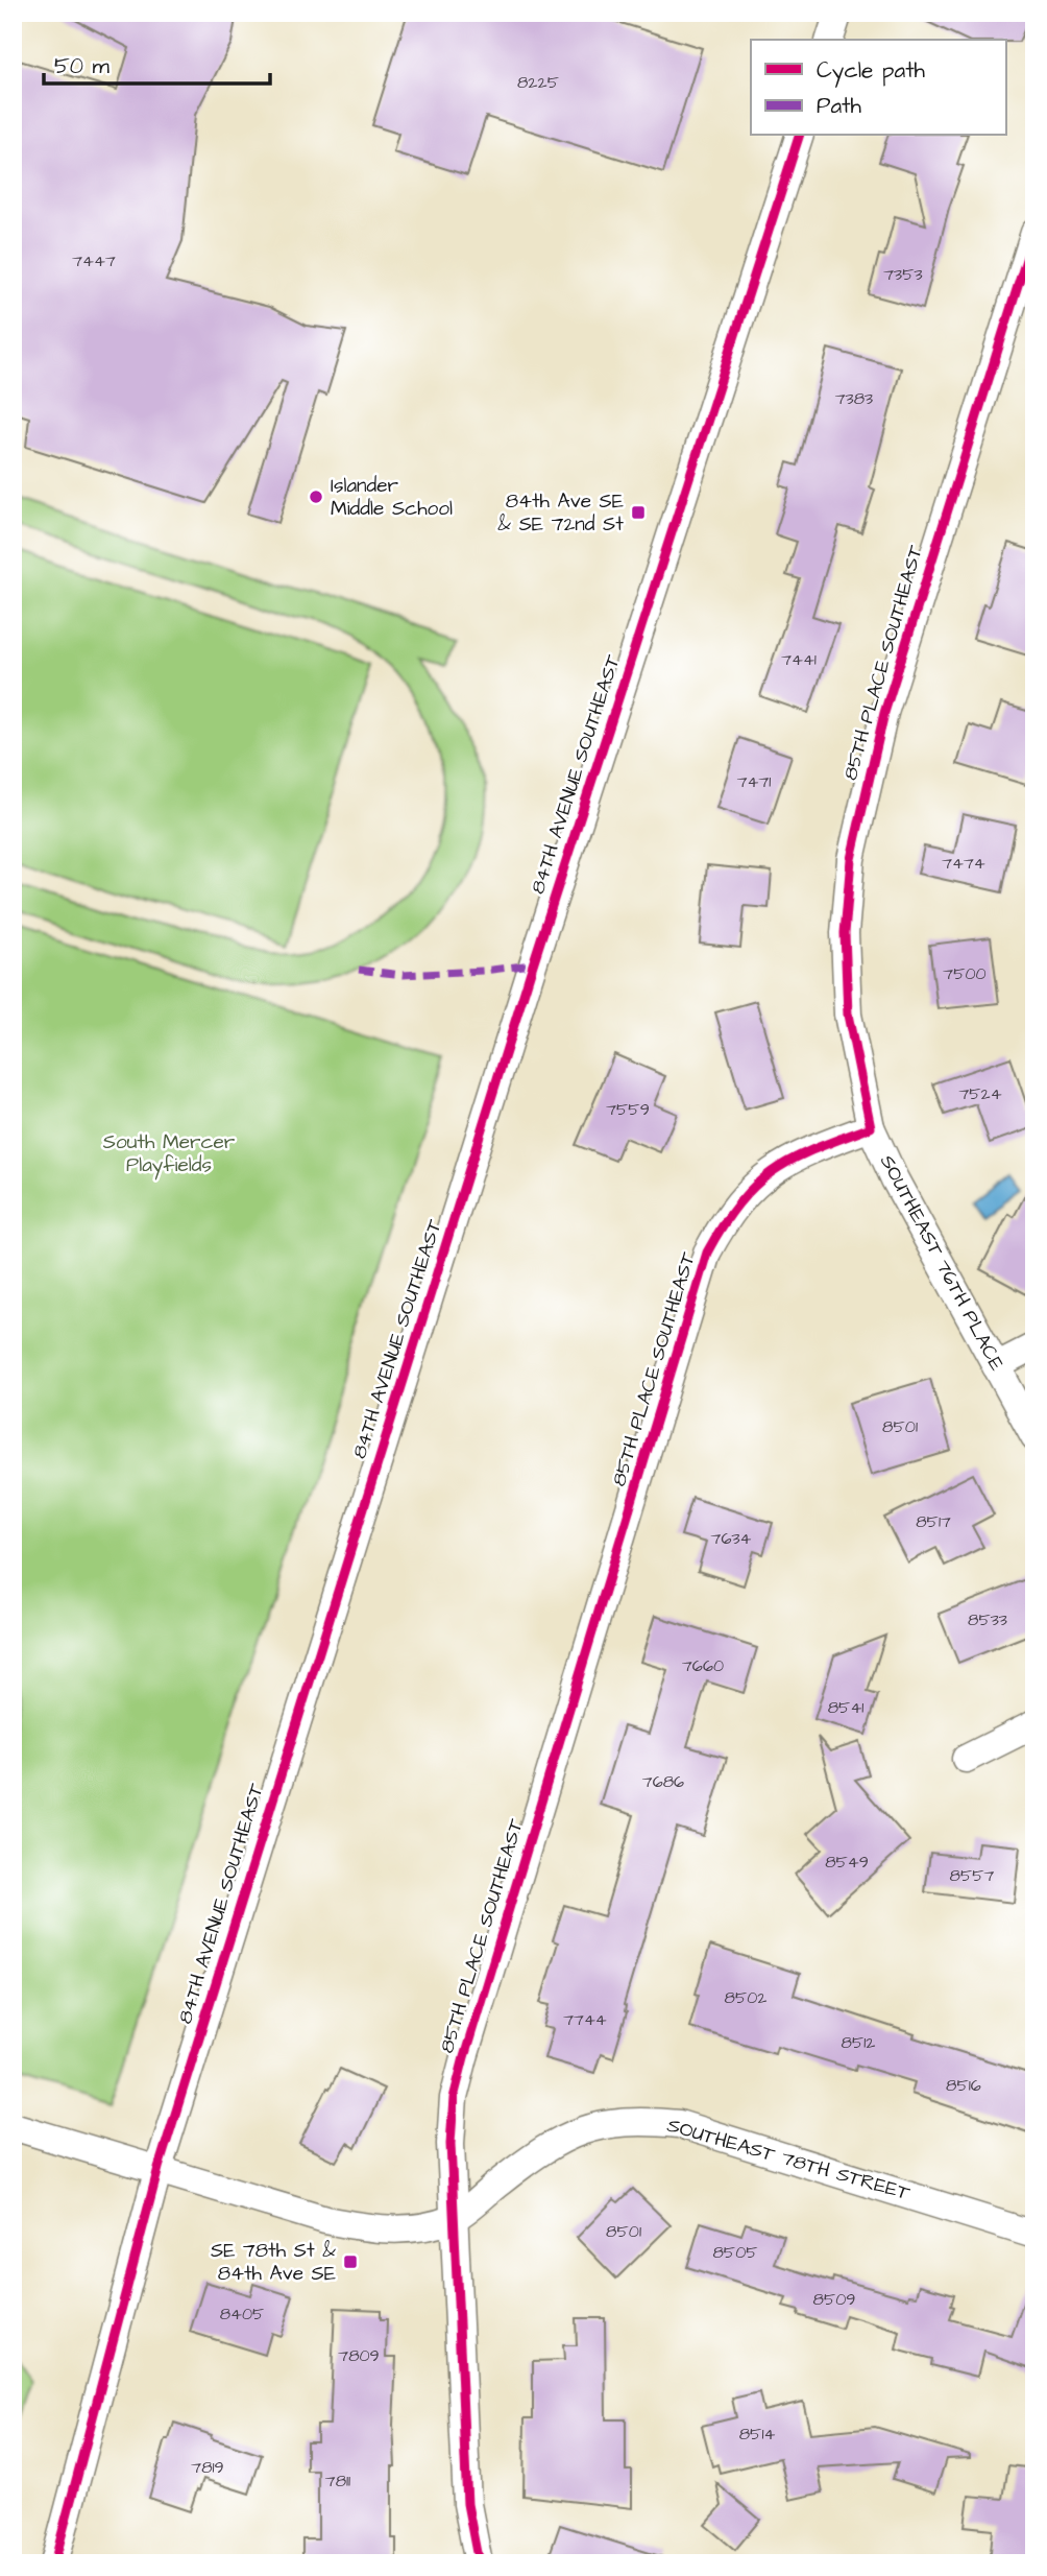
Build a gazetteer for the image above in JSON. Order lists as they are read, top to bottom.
{
  "streets": {
    "street": [
      "85TH PLACE SOUTHEAST",
      "84TH AVENUE SOUTHEAST",
      "SOUTHEAST 76TH PLACE",
      "SOUTHEAST 78TH STREET"
    ]
  },
  "crossings": [
    ["85TH PLACE SOUTHEAST", "SOUTHEAST 76TH PLACE"],
    ["85TH PLACE SOUTHEAST", "SOUTHEAST 78TH STREET"],
    ["84TH AVENUE SOUTHEAST", "SOUTHEAST 78TH STREET"]
  ],
  "parks": ["South Mercer Playfields"],
  "places": {
    "other": ["Islander Middle School"],
    "transit": ["84th Ave SE & SE 72nd St", "SE 78th St & 84th Ave SE"]
  },
  "house_numbers": [
    "8225",
    "7447",
    "7353",
    "7383",
    "7441",
    "7471",
    "7474",
    "7500",
    "7524",
    "7559",
    "8501",
    "8517",
    "7634",
    "8533",
    "7660",
    "8541",
    "7686",
    "8549",
    "8557",
    "8502",
    "7744",
    "8512",
    "8516",
    "8501",
    "8505",
    "8509",
    "8405",
    "7809",
    "8514",
    "7819",
    "7811"
  ],
  "legend": ["Cycle path", "Path"],
  "scale_bar": "50 m"
}
